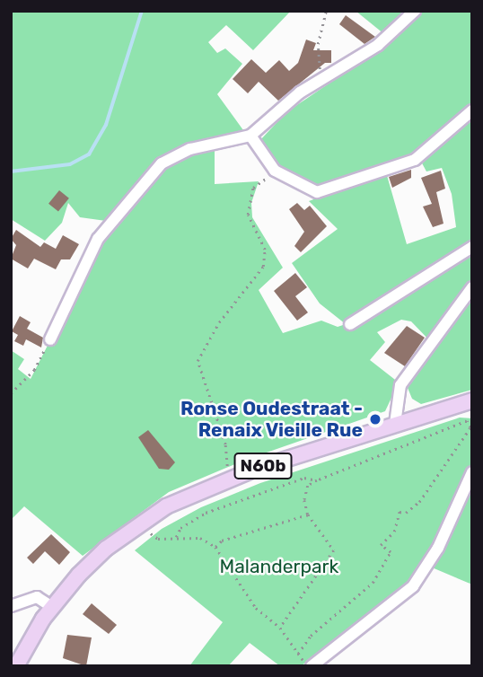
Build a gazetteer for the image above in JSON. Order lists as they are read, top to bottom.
{
  "streets": {
    "main road": ["N60b"]
  },
  "parks": ["Malanderpark"],
  "places": ["Ronse Oudestraat - Renaix Vieille Rue"]
}
